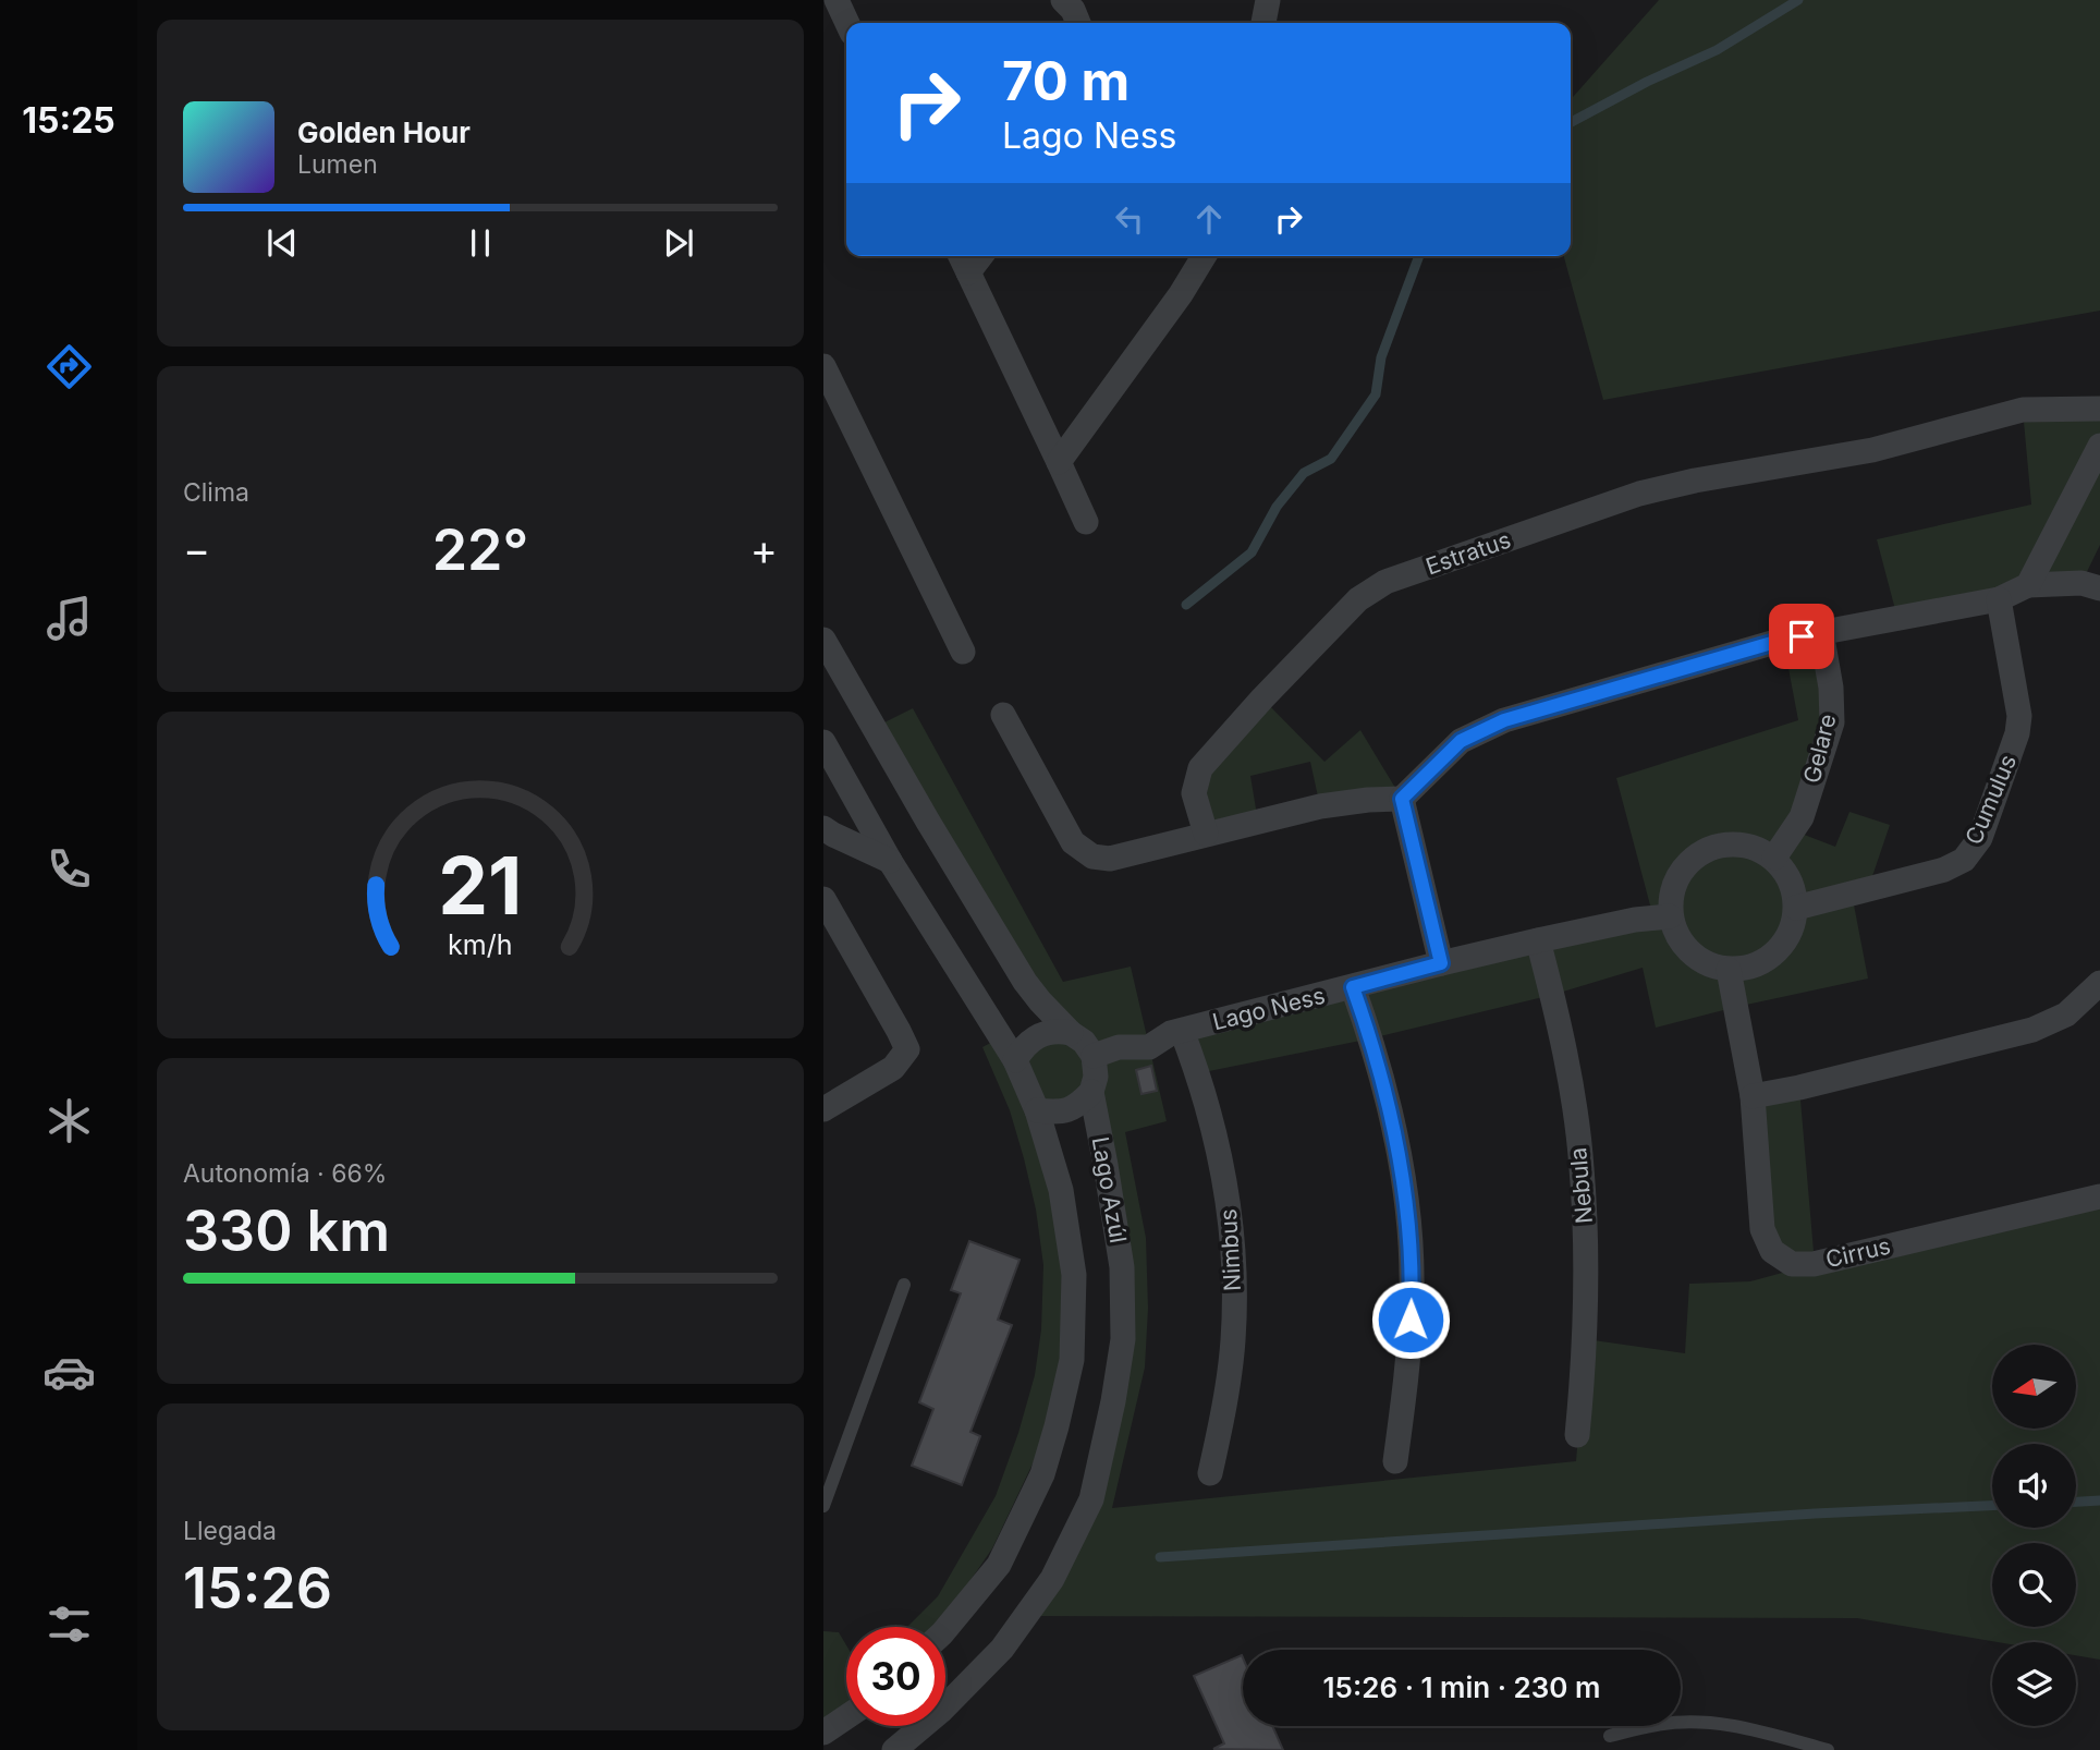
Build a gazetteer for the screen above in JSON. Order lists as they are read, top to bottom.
{
  "streets": {
    "street": [
      "Estratus",
      "Gelare",
      "Cumulus",
      "Lago Ness",
      "Nebula",
      "Lago Azúl",
      "Nimbus",
      "Cirrus"
    ]
  },
  "crossings": [
    ["Gelare", "Cumulus"],
    ["Gelare", "Lago Ness"],
    ["Gelare", "Cirrus"],
    ["Cumulus", "Lago Ness"],
    ["Cumulus", "Cirrus"],
    ["Lago Ness", "Nebula"],
    ["Lago Ness", "Lago Azúl"],
    ["Lago Ness", "Nimbus"],
    ["Lago Ness", "Cirrus"]
  ],
  "north": "left",
  "page": {
    "tabs": "15:25",
    "turn": ["70 m", "Lago Ness"],
    "song": ["Golden Hour", "Lumen"],
    "tile": [
      "Clima",
      ["Autonomía · 66%", "330 km"],
      ["Llegada", "15:26"]
    ],
    "heat": ["−", "22°", "+"],
    "limit": "30",
    "trip": "15:26 · 1 min · 230 m",
    "gauge": ["21", "km/h"]
  }
}
